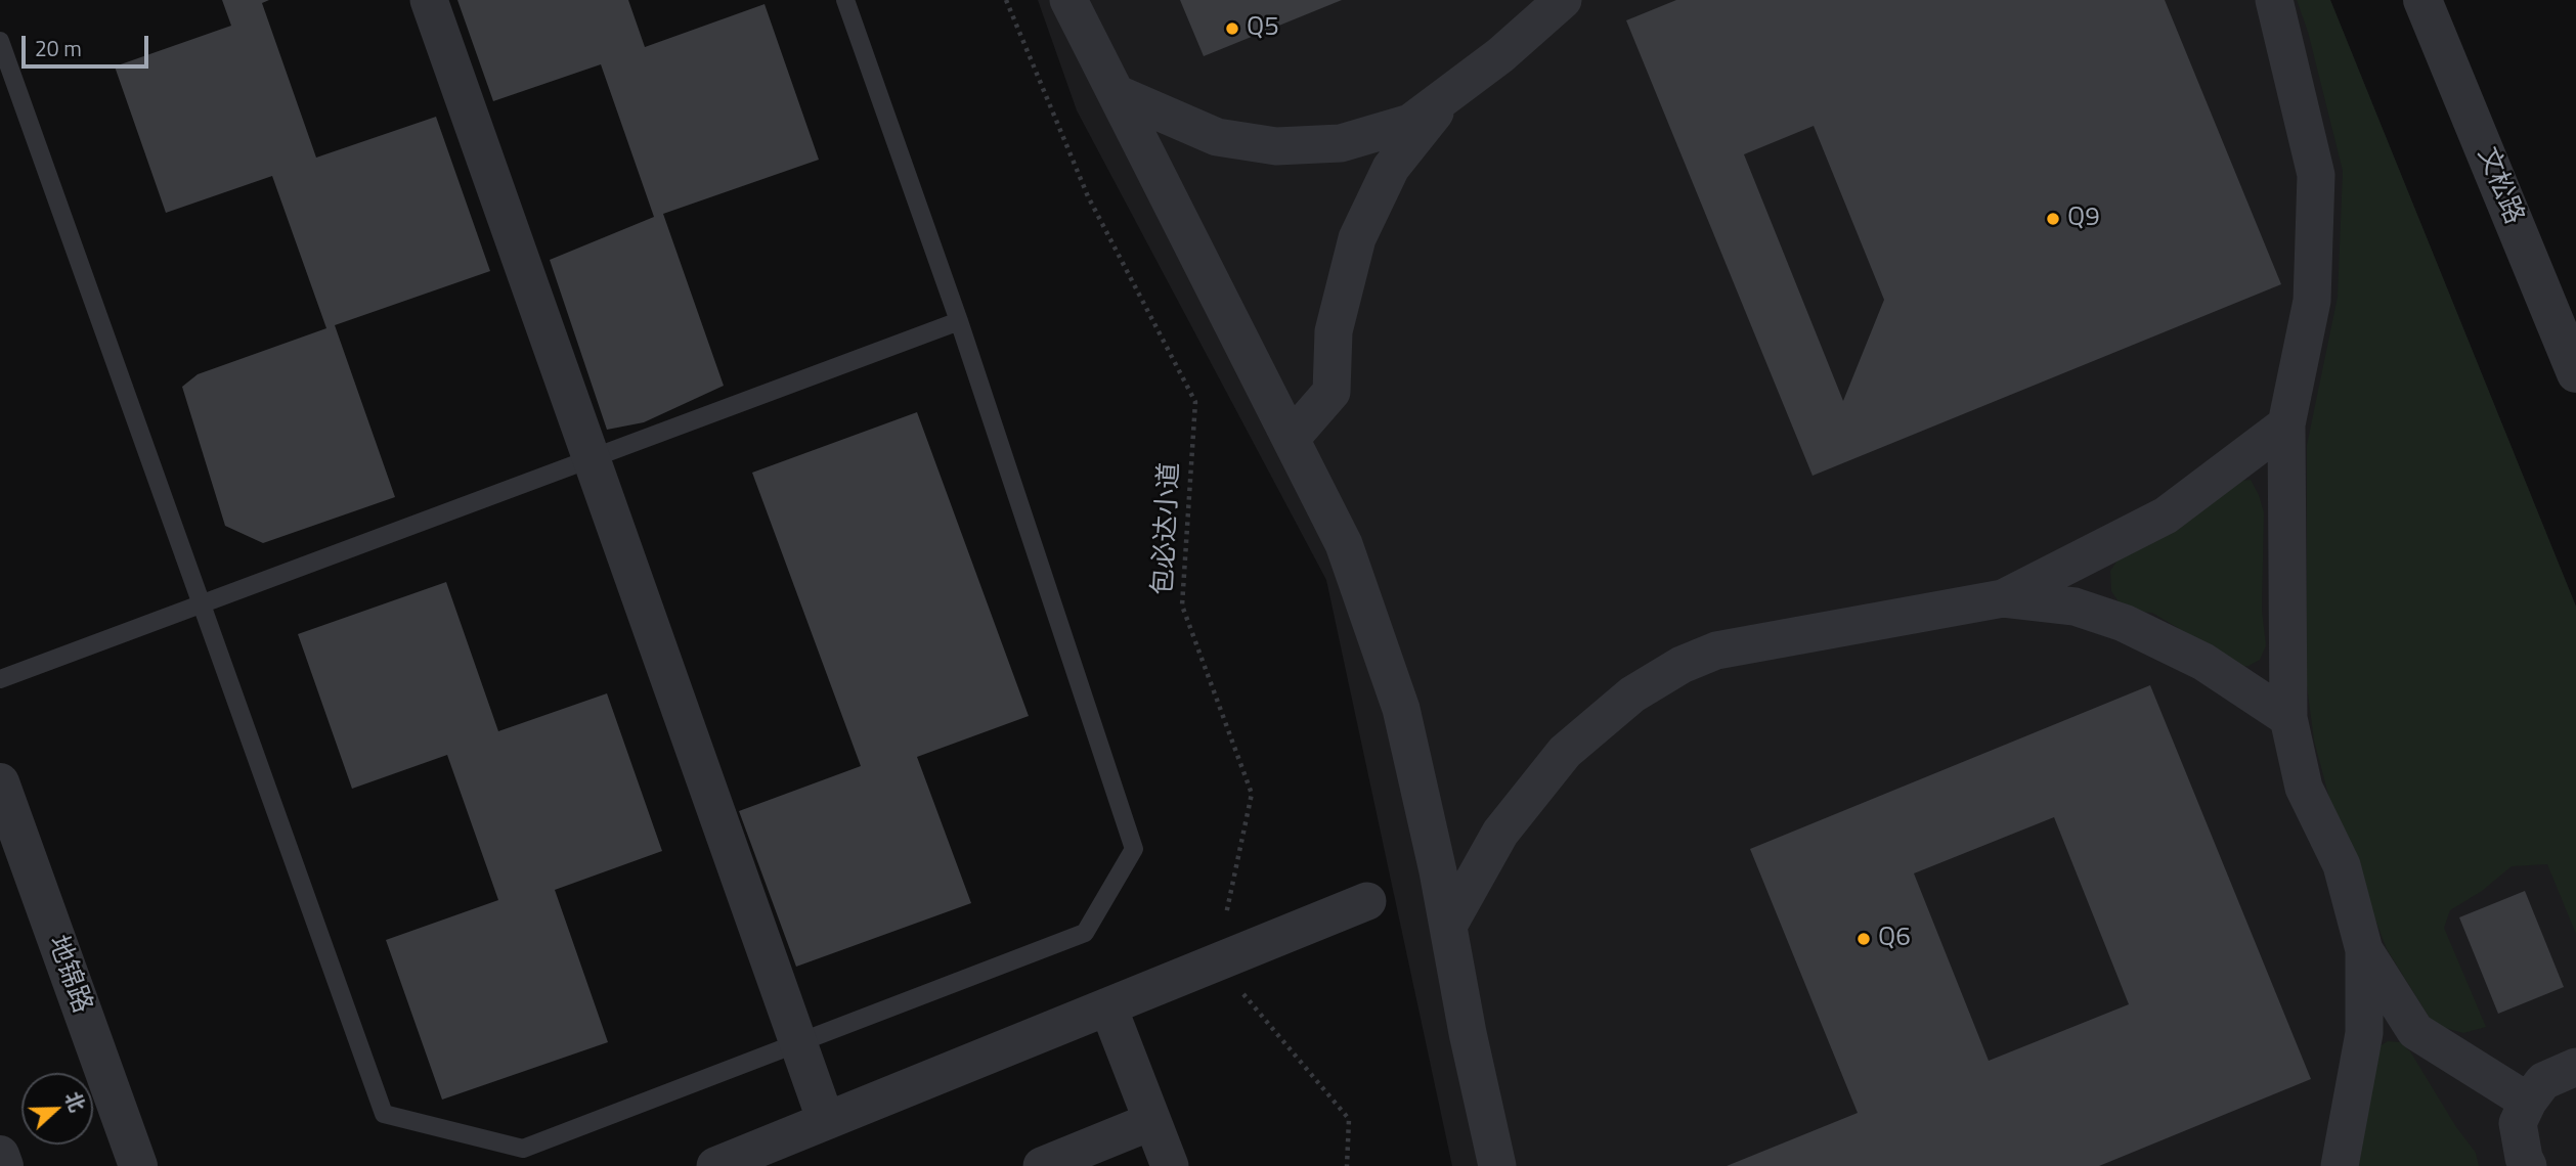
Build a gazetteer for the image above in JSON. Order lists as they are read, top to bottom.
{
  "streets": {
    "street": ["文松路", "地锦路"],
    "path": ["包必达小道"]
  },
  "places": ["Q5", "Q9", "Q6"],
  "scale_bar": "20 m",
  "north": "right"
}
